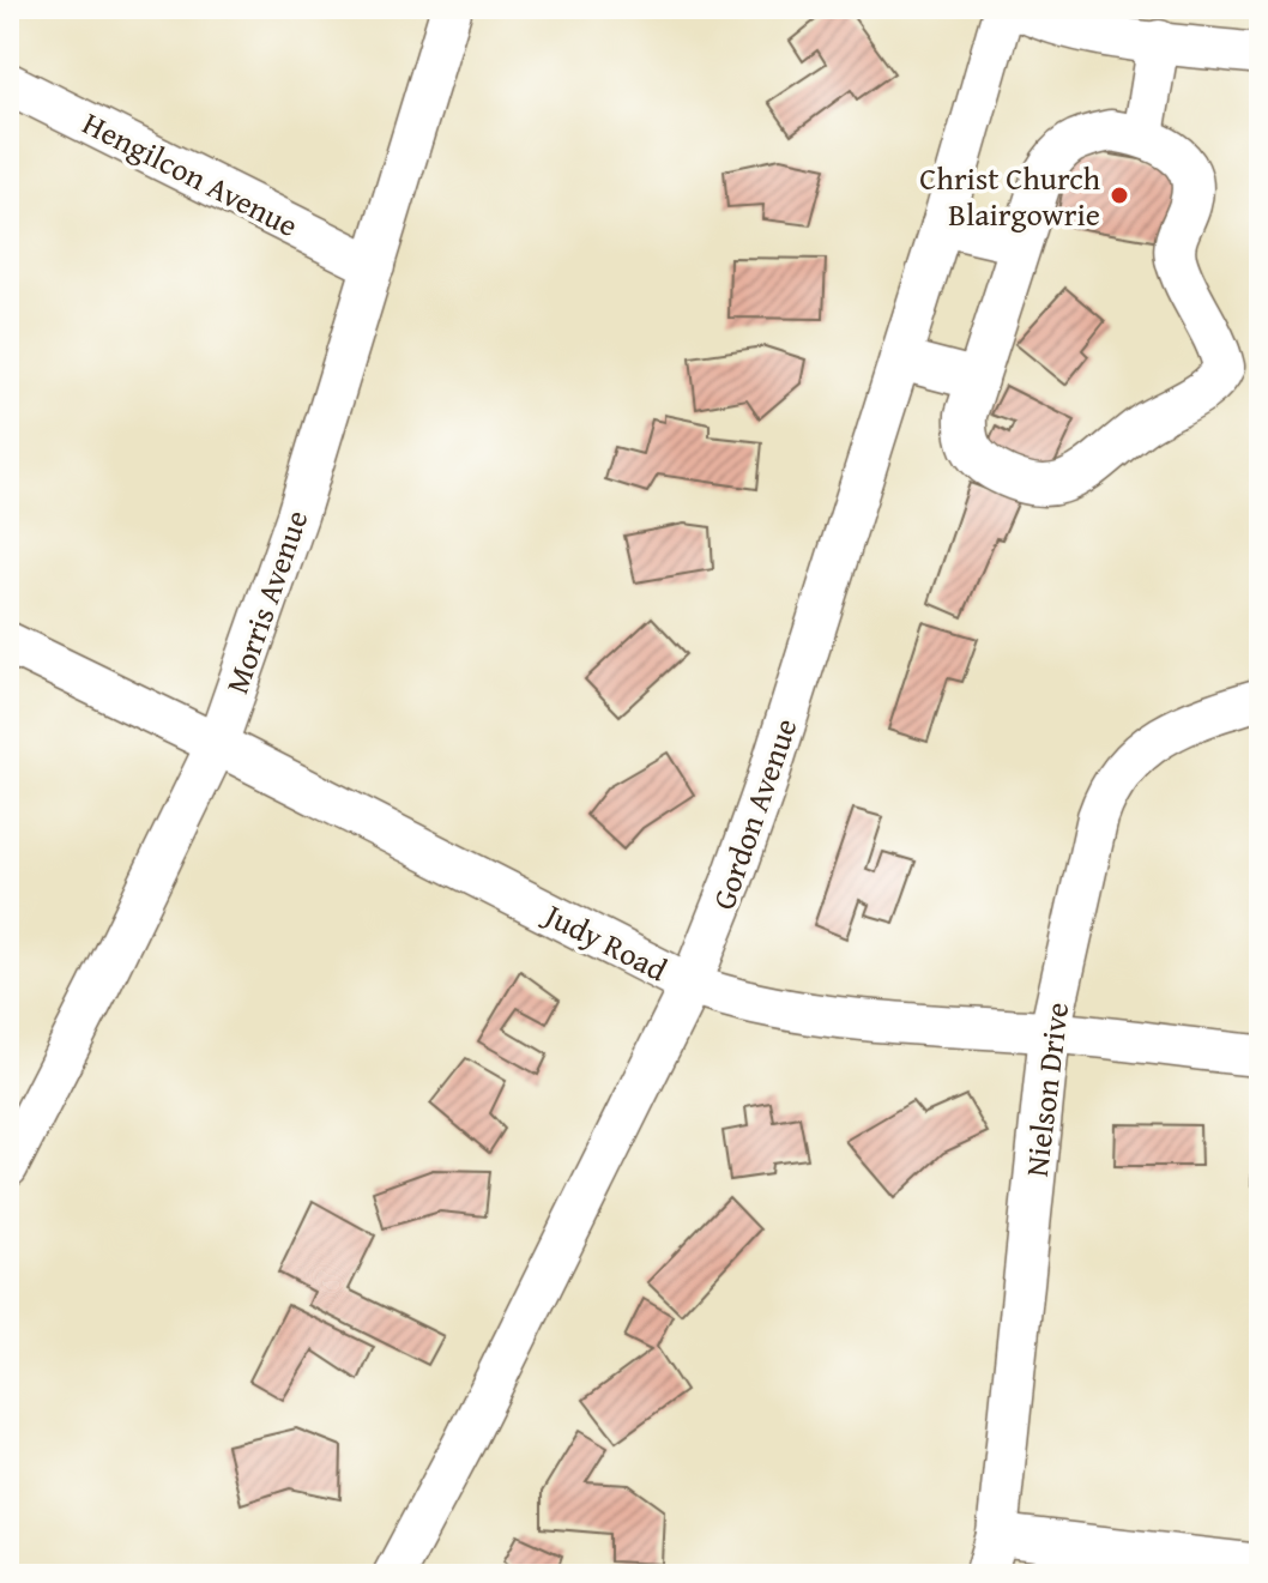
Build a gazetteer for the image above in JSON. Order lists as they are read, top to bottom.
{
  "streets": {
    "street": [
      "Hengilcon Avenue",
      "Morris Avenue",
      "Gordon Avenue",
      "Judy Road",
      "Nielson Drive"
    ]
  },
  "crossings": [
    ["Hengilcon Avenue", "Morris Avenue"],
    ["Morris Avenue", "Judy Road"],
    ["Gordon Avenue", "Judy Road"],
    ["Judy Road", "Nielson Drive"]
  ],
  "places": ["Christ Church Blairgowrie"]
}
